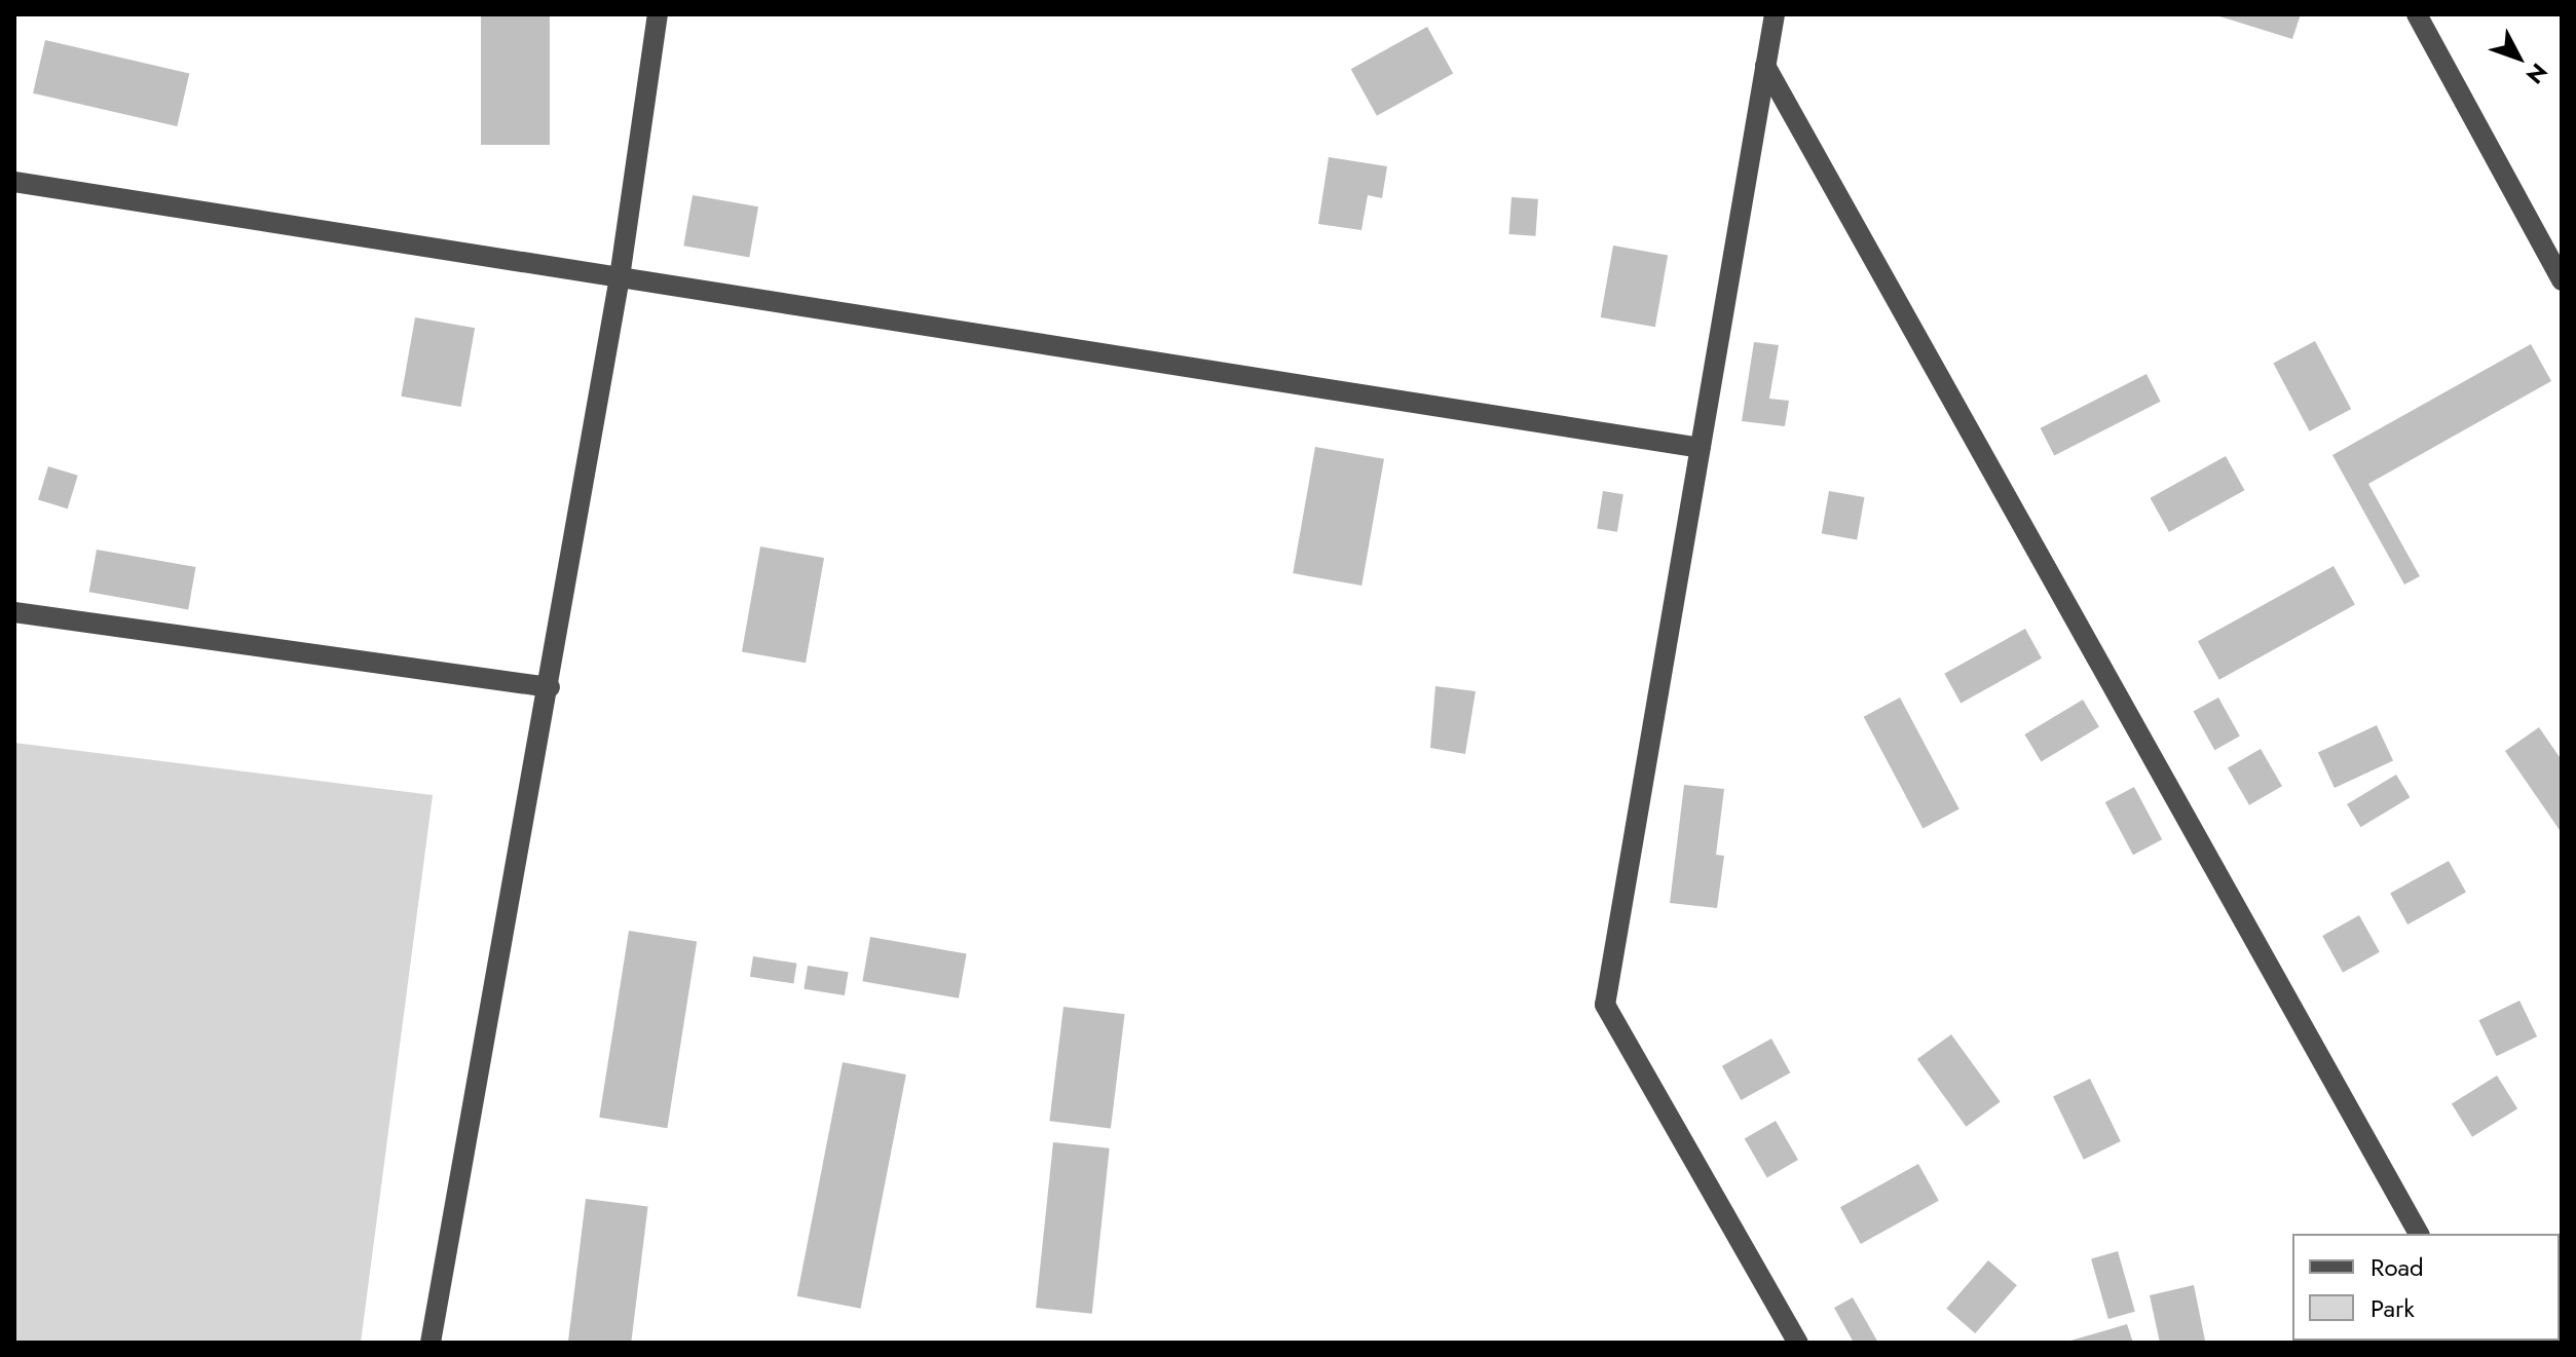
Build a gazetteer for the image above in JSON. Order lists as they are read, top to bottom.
{
  "legend": ["Road", "Park"],
  "north": "bottom right"
}
